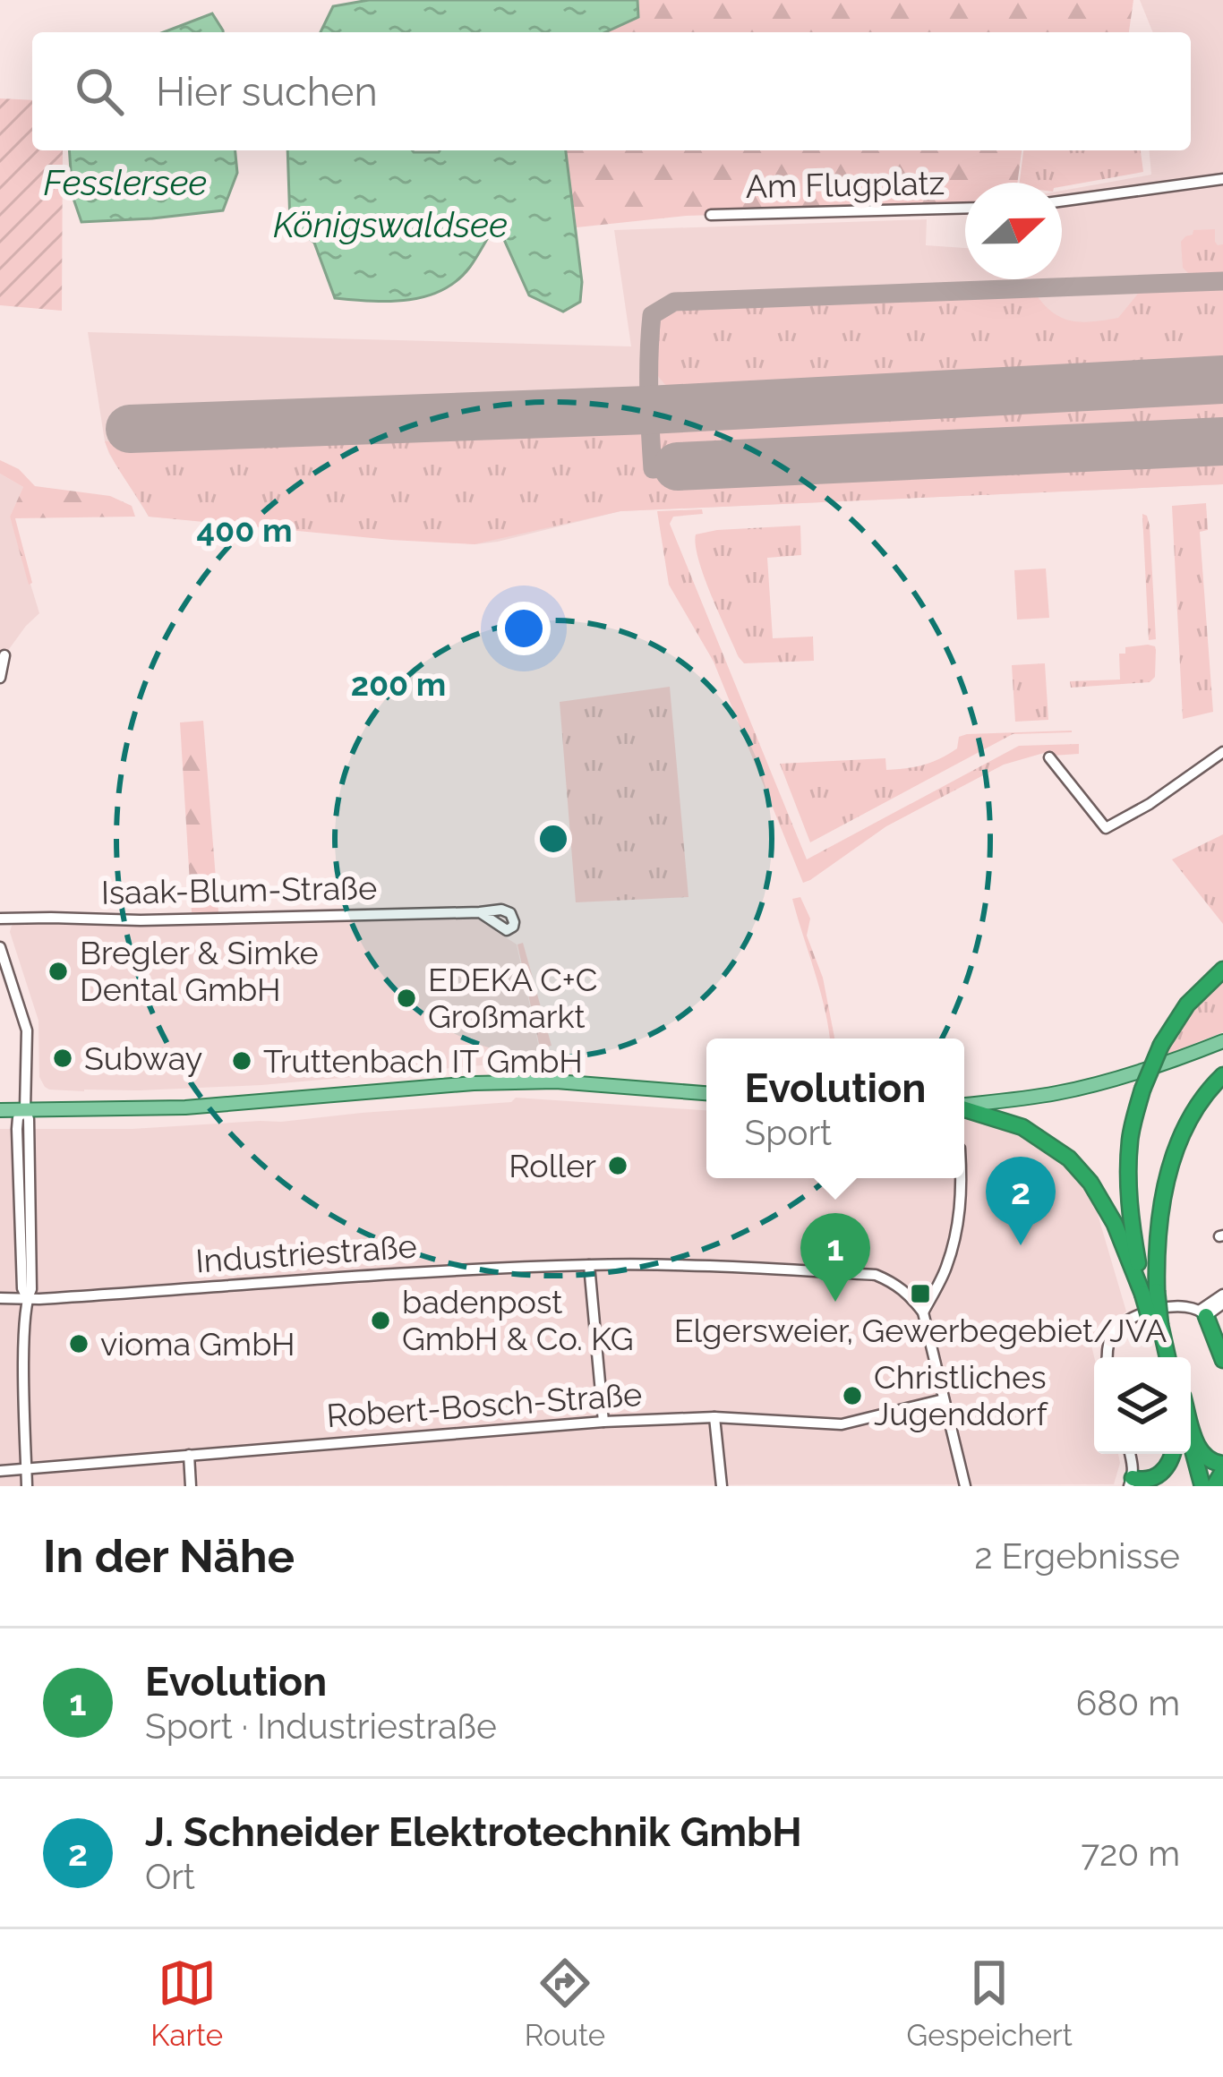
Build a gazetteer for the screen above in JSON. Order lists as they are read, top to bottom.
{
  "streets": {
    "street": [
      "Am Flugplatz",
      "Isaak-Blum-Straße",
      "Industriestraße",
      "Robert-Bosch-Straße"
    ]
  },
  "water": ["Fesslersee", "Königswaldsee"],
  "places": {
    "other": [
      "Bregler & Simke Dental GmbH",
      "EDEKA C+C Großmarkt",
      "Subway",
      "Truttenbach IT GmbH",
      "Roller",
      "badenpost GmbH & Co. KG",
      "vioma GmbH",
      "Christliches Jugenddorf"
    ],
    "transit": ["Elgersweier, Gewerbegebiet/JVA"]
  },
  "north": "right",
  "page": {
    "search": "Hier suchen",
    "popup": ["Evolution", "Sport"],
    "pins": ["2", "1"],
    "heading": ["In der Nähe", "2 Ergebnisse"],
    "list": [
      {
        "mark": "1",
        "name": "Evolution",
        "note": "Sport · Industriestraße",
        "value": "680 m"
      },
      {
        "mark": "2",
        "name": "J. Schneider Elektrotechnik GmbH",
        "note": "Ort",
        "value": "720 m"
      }
    ],
    "nav": ["Karte", "Route", "Gespeichert"]
  },
  "rings": ["400 m", "200 m"]
}
